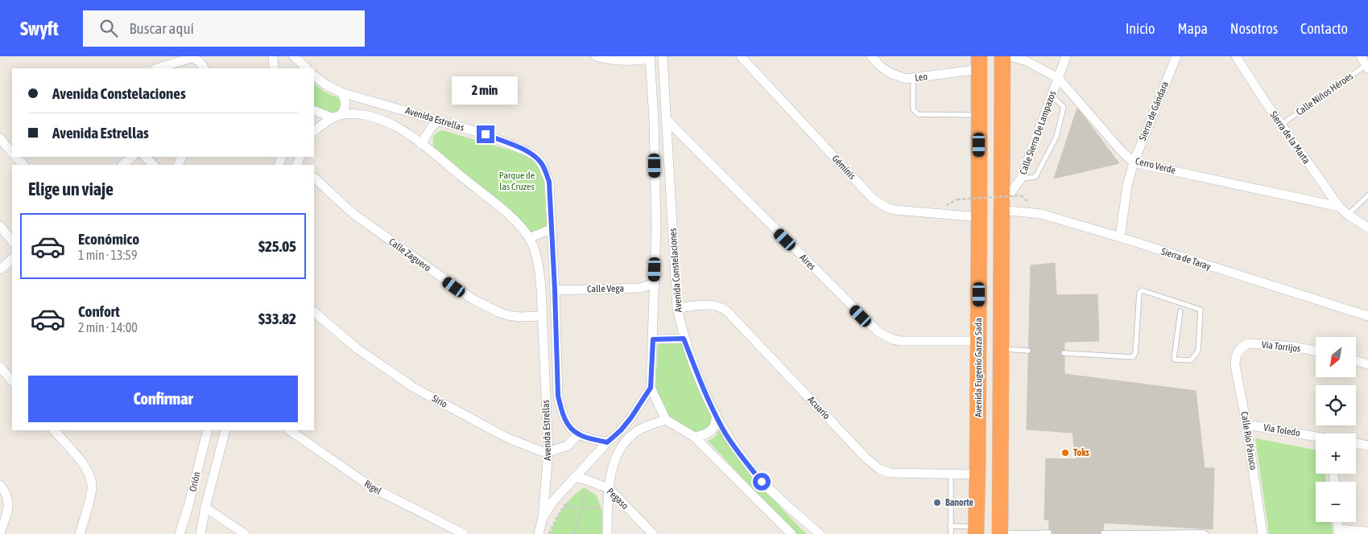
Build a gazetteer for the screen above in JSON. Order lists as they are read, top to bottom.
{
  "streets": {
    "highway": ["Avenida Eugenio Garza Sada"],
    "street": [
      "Leo",
      "Sierra de Gándara",
      "Avenida Estrellas",
      "Calle Sierra De Lampazos",
      "Sierra de la Marta",
      "Cerro Verde",
      "Géminis",
      "Calle Zaguero",
      "Sierra de Taray",
      "Aires",
      "Avenida Constelaciones",
      "Calle Vega",
      "Vía Torrijos",
      "Sirio",
      "Acuario",
      "Vía Toledo",
      "Calle Río Pánuco",
      "Orión",
      "Rigel",
      "Pegaso"
    ],
    "lane": ["Calle Niños Héroes"]
  },
  "crossings": [
    ["Leo", "Avenida Eugenio Garza Sada"],
    ["Calle Niños Héroes", "Sierra de la Marta"],
    ["Sierra de Gándara", "Cerro Verde"],
    ["Sierra de Gándara", "Sierra de Taray"],
    ["Avenida Estrellas", "Calle Zaguero"],
    ["Avenida Estrellas", "Avenida Constelaciones"],
    ["Avenida Estrellas", "Calle Vega"],
    ["Avenida Estrellas", "Sirio"],
    ["Avenida Estrellas", "Pegaso"],
    ["Calle Sierra De Lampazos", "Cerro Verde"],
    ["Calle Sierra De Lampazos", "Sierra de Taray"],
    ["Sierra de la Marta", "Cerro Verde"],
    ["Géminis", "Avenida Eugenio Garza Sada"],
    ["Aires", "Avenida Constelaciones"],
    ["Aires", "Avenida Eugenio Garza Sada"],
    ["Avenida Constelaciones", "Calle Vega"],
    ["Avenida Constelaciones", "Acuario"],
    ["Vía Torrijos", "Calle Río Pánuco"],
    ["Avenida Eugenio Garza Sada", "Acuario"],
    ["Vía Toledo", "Calle Río Pánuco"]
  ],
  "parks": ["Parque de las Cruzes"],
  "places": ["Toks", "Banorte"],
  "north": "bottom left",
  "page": {
    "header": "Swyft",
    "search": "Buscar aquí",
    "nav": [
      "Inicio",
      "Mapa",
      "Nosotros",
      "Contacto"
    ],
    "banner": ["Avenida Constelaciones", "Avenida Estrellas"],
    "bubble": "2 min",
    "heading": "Elige un viaje",
    "list": [
      {
        "name": "Económico",
        "note": "1 min · 13:59",
        "value": "$25.05"
      },
      {
        "name": "Confort",
        "note": "2 min · 14:00",
        "value": "$33.82"
      }
    ],
    "map_buttons": ["+", "−"],
    "buttons": "Confirmar"
  }
}
